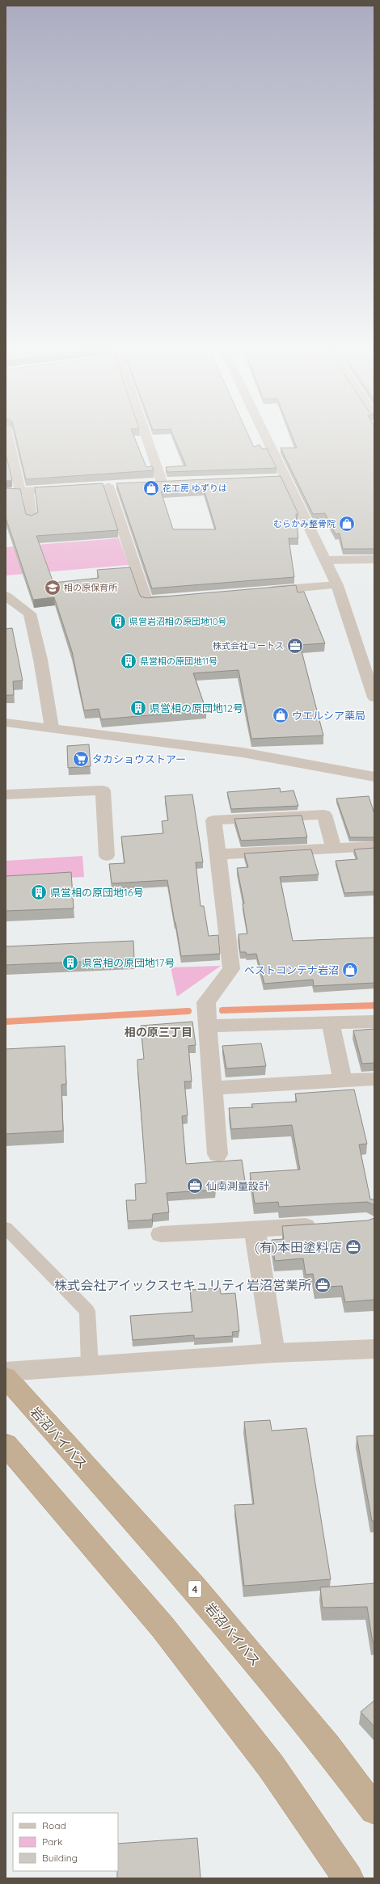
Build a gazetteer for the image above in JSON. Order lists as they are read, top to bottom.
{
  "streets": {
    "highway": ["岩沼バイパス", "4"]
  },
  "districts": ["相の原三丁目"],
  "places": {
    "shop": [
      "花工房 ゆずりは",
      "むらかみ整骨院",
      "ウエルシア薬局",
      "ベストコンテナ岩沼"
    ],
    "school or university": ["相の原保育所"],
    "building": [
      "県営岩沼相の原団地10号",
      "県営相の原団地11号",
      "県営相の原団地12号",
      "県営相の原団地16号",
      "県営相の原団地17号"
    ],
    "office": [
      "株式会社ユートス",
      "仙南測量設計",
      "(有)本田塗料店",
      "株式会社アイックスセキュリティ岩沼営業所"
    ],
    "supermarket": ["タカショウストアー"]
  },
  "legend": ["Road", "Park", "Building"]
}
